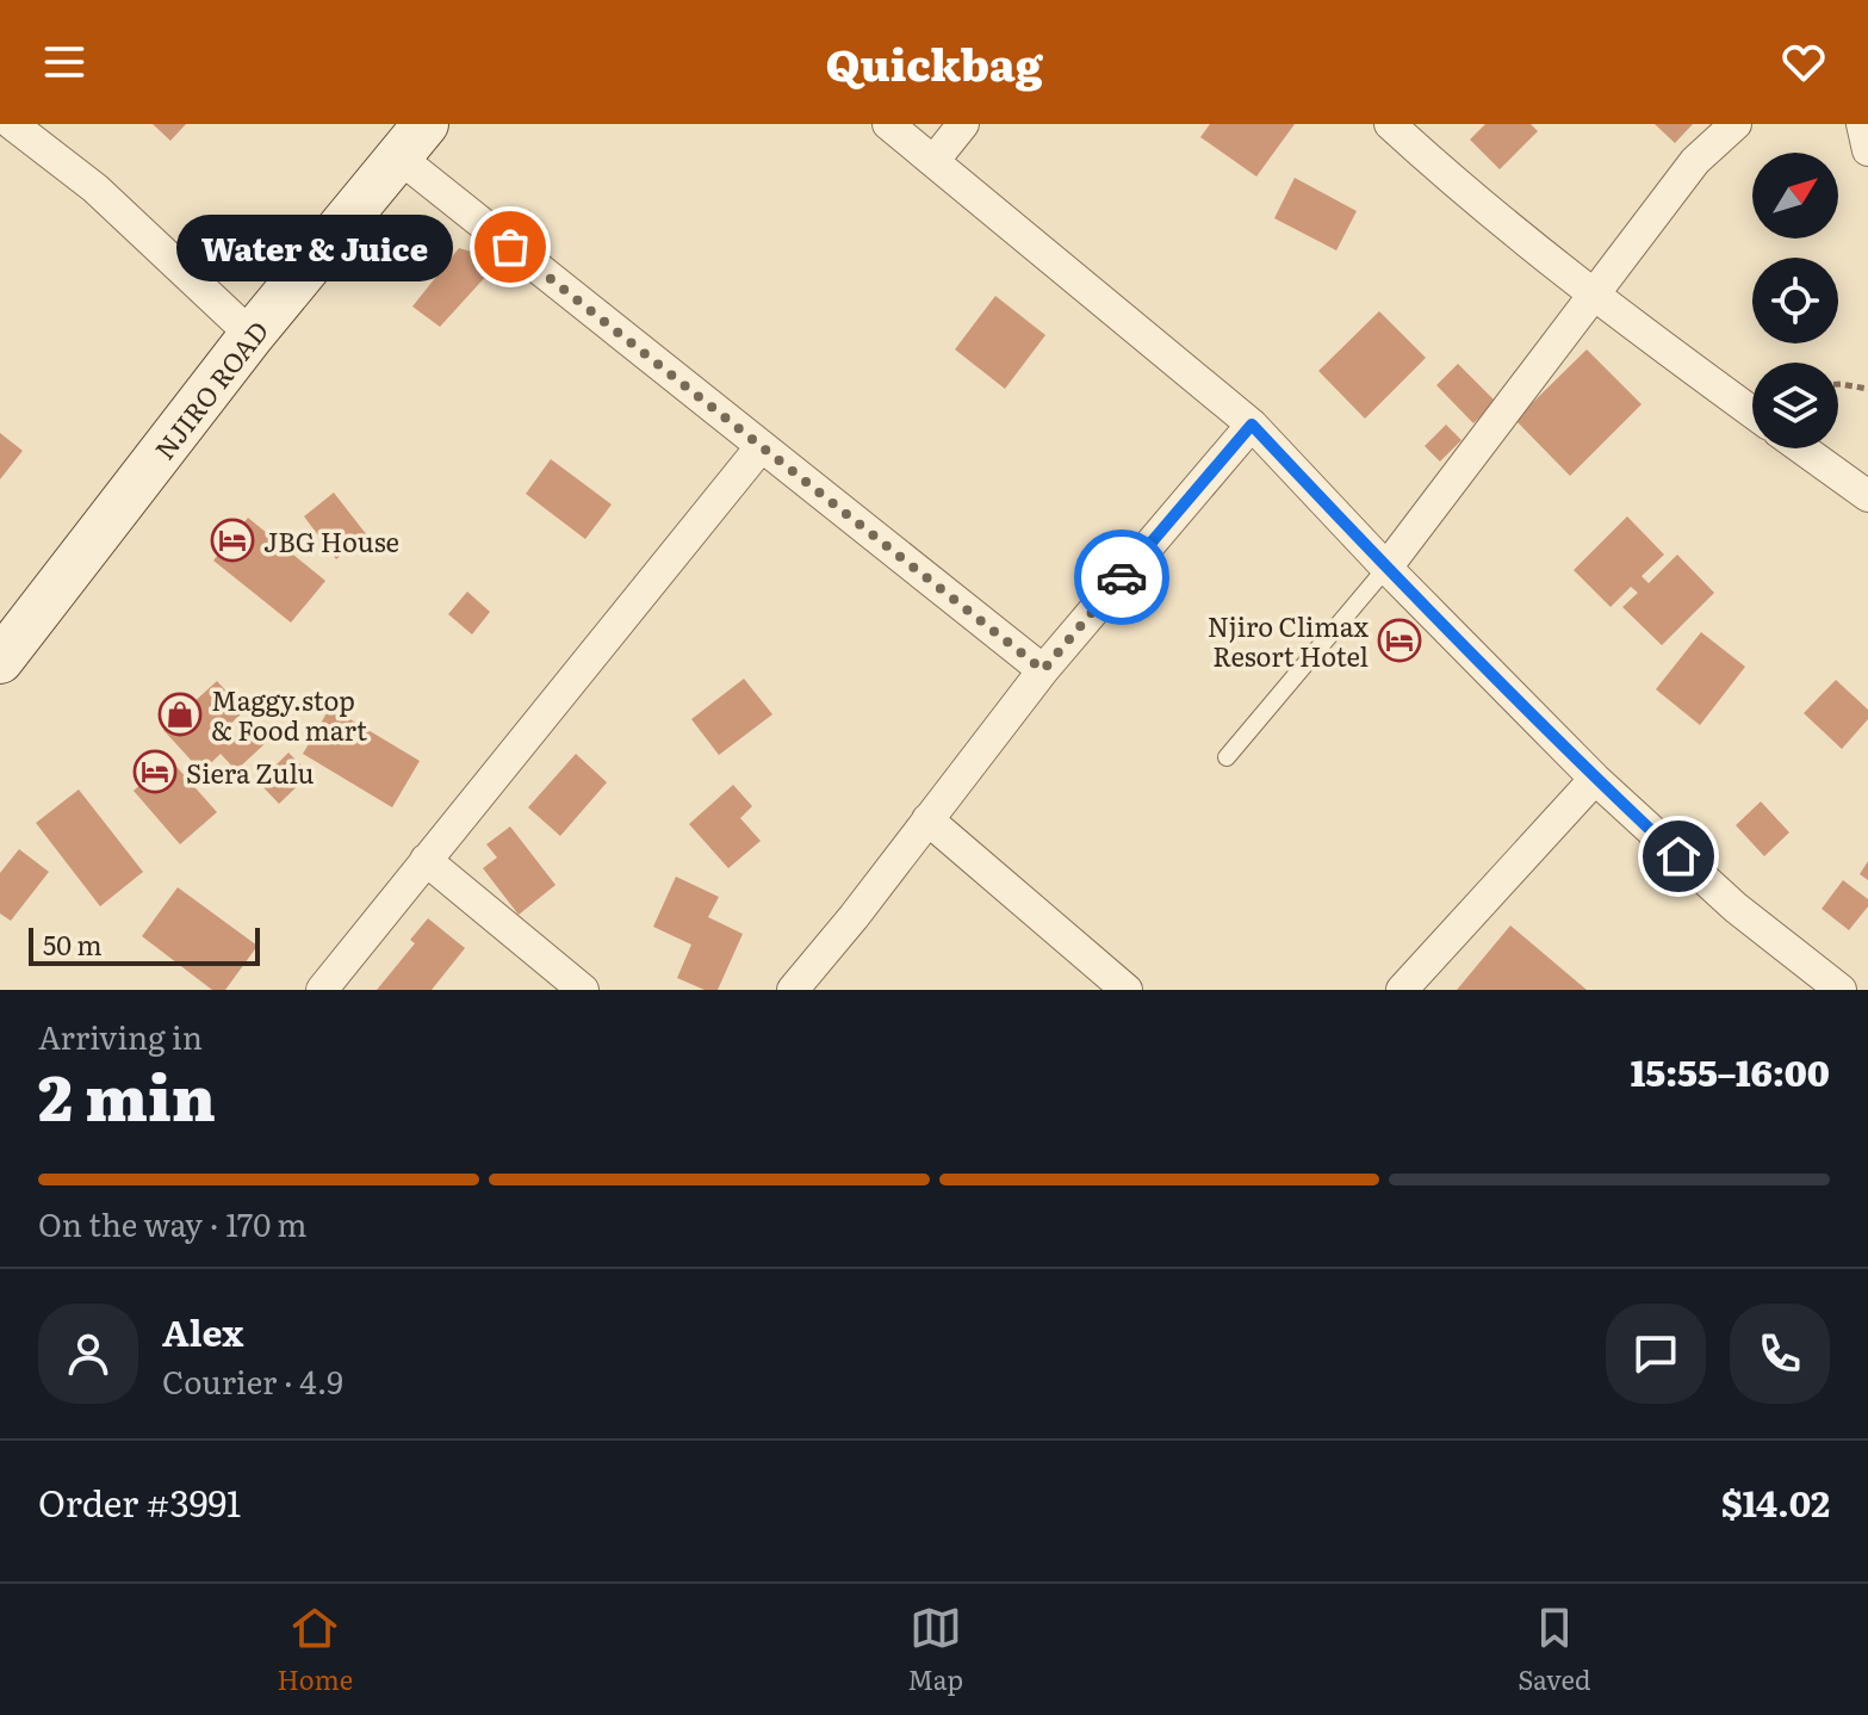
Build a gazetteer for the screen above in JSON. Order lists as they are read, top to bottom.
{
  "streets": {
    "street": ["NJIRO ROAD"]
  },
  "places": {
    "other": ["Water & Juice"],
    "hotel": ["JBG House", "Njiro Climax Resort Hotel", "Siera Zulu"],
    "shop": ["Maggy.stop & Food mart"]
  },
  "scale_bar": "50 m",
  "north": "top right",
  "page": {
    "header": "Quickbag",
    "bubble": "Water & Juice",
    "scale": "50 m",
    "heading": ["2 min", "Arriving in", "15:55–16:00"],
    "panel": [
      "Alex",
      "Courier · 4.9",
      "Order #3991",
      "$14.02"
    ],
    "bar": "On the way · 170 m",
    "tabs": ["Home", "Map", "Saved"]
  }
}
